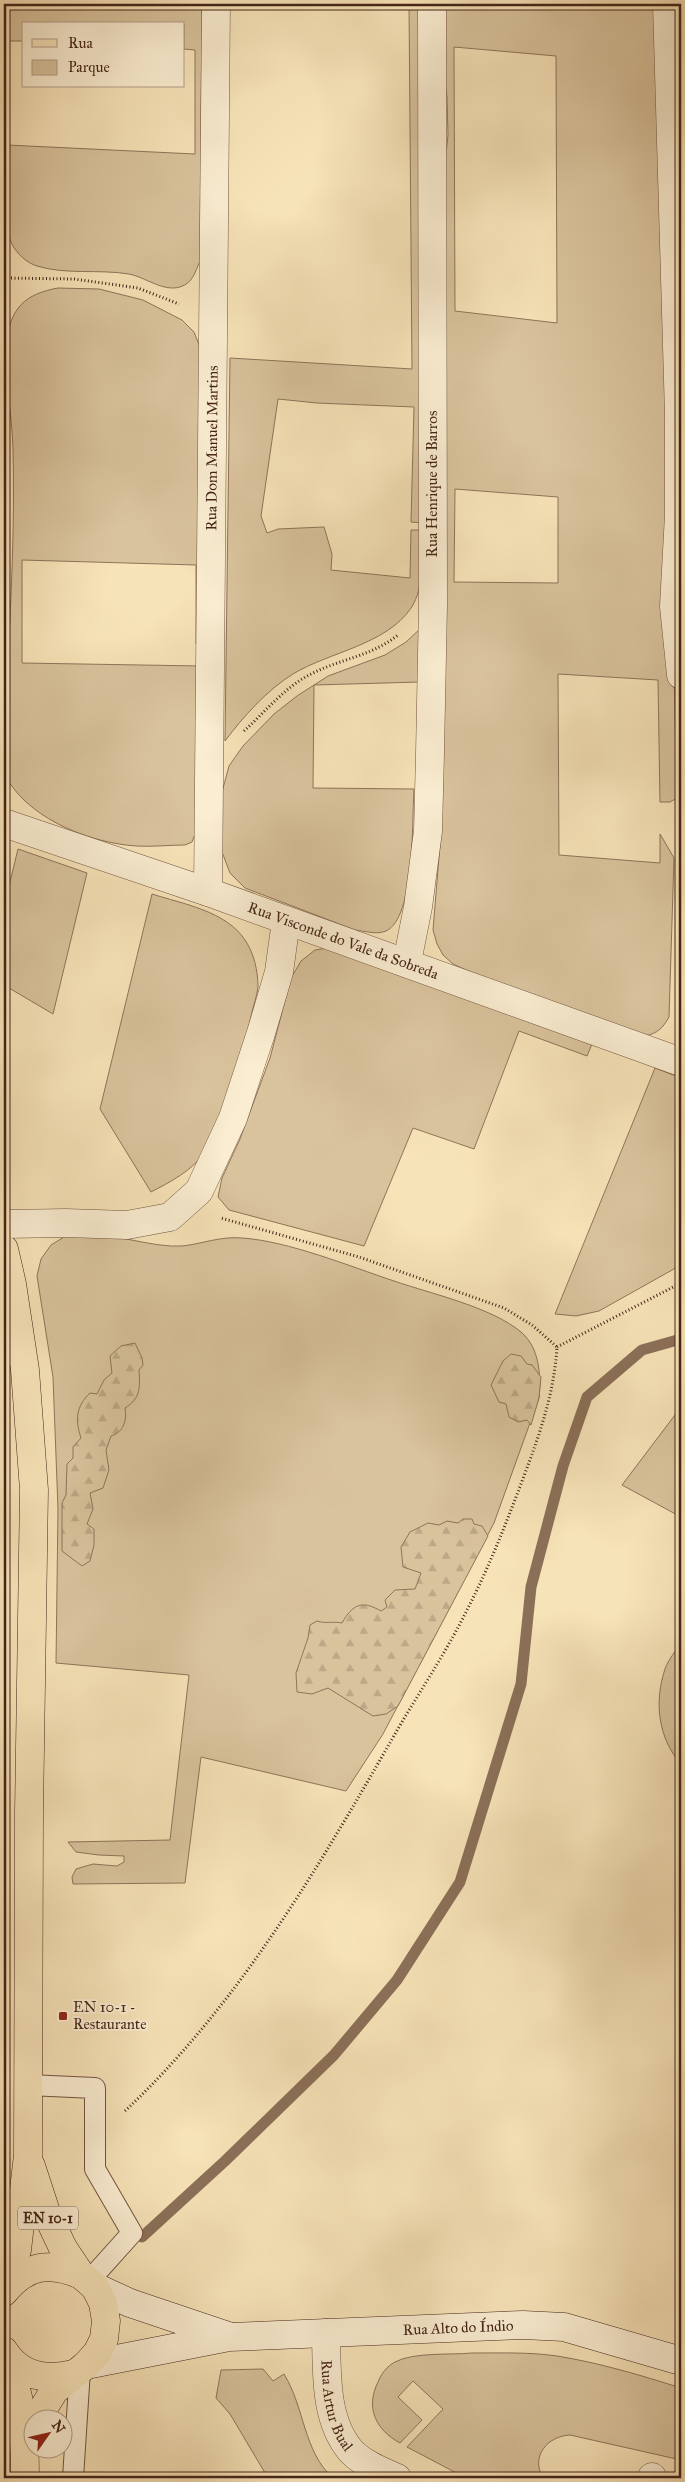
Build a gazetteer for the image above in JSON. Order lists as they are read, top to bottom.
{
  "streets": {
    "main road": ["EN 10-1"],
    "street": [
      "Rua Dom Manuel Martins",
      "Rua Henrique de Barros",
      "Rua Visconde do Vale da Sobreda",
      "Rua Alto do Índio",
      "Rua Artur Bual"
    ]
  },
  "crossings": [
    ["Rua Dom Manuel Martins", "Rua Visconde do Vale da Sobreda"],
    ["Rua Henrique de Barros", "Rua Visconde do Vale da Sobreda"],
    ["EN 10-1", "Rua Alto do Índio"],
    ["Rua Alto do Índio", "Rua Artur Bual"]
  ],
  "places": {
    "transit": ["EN 10-1 - Restaurante"]
  },
  "legend": ["Rua", "Parque"],
  "north": "top right"
}
